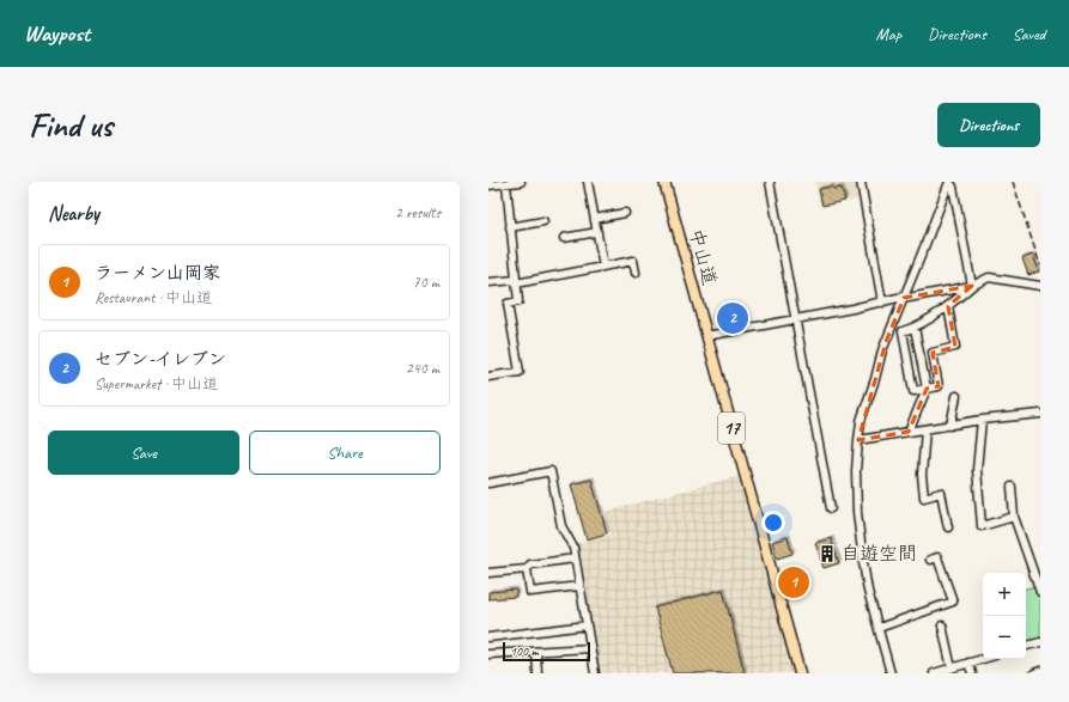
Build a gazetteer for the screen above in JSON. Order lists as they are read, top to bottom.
{
  "streets": {
    "highway": ["中山道", "17"]
  },
  "places": {
    "building": ["自遊空間"]
  },
  "scale_bar": "100 m",
  "page": {
    "header": "Waypost",
    "nav": ["Map", "Directions", "Saved"],
    "buttons": [
      "Directions",
      ["Save", "Share"]
    ],
    "title": "Find us",
    "heading": ["Nearby", "2 results"],
    "list": [
      {
        "mark": "1",
        "name": "ラーメン山岡家",
        "note": "Restaurant · 中山道",
        "value": "70 m"
      },
      {
        "mark": "2",
        "name": "セブン-イレブン",
        "note": "Supermarket · 中山道",
        "value": "240 m"
      }
    ],
    "pins": ["2", "1"],
    "map_buttons": ["+", "−"],
    "scale": "100 m"
  }
}
